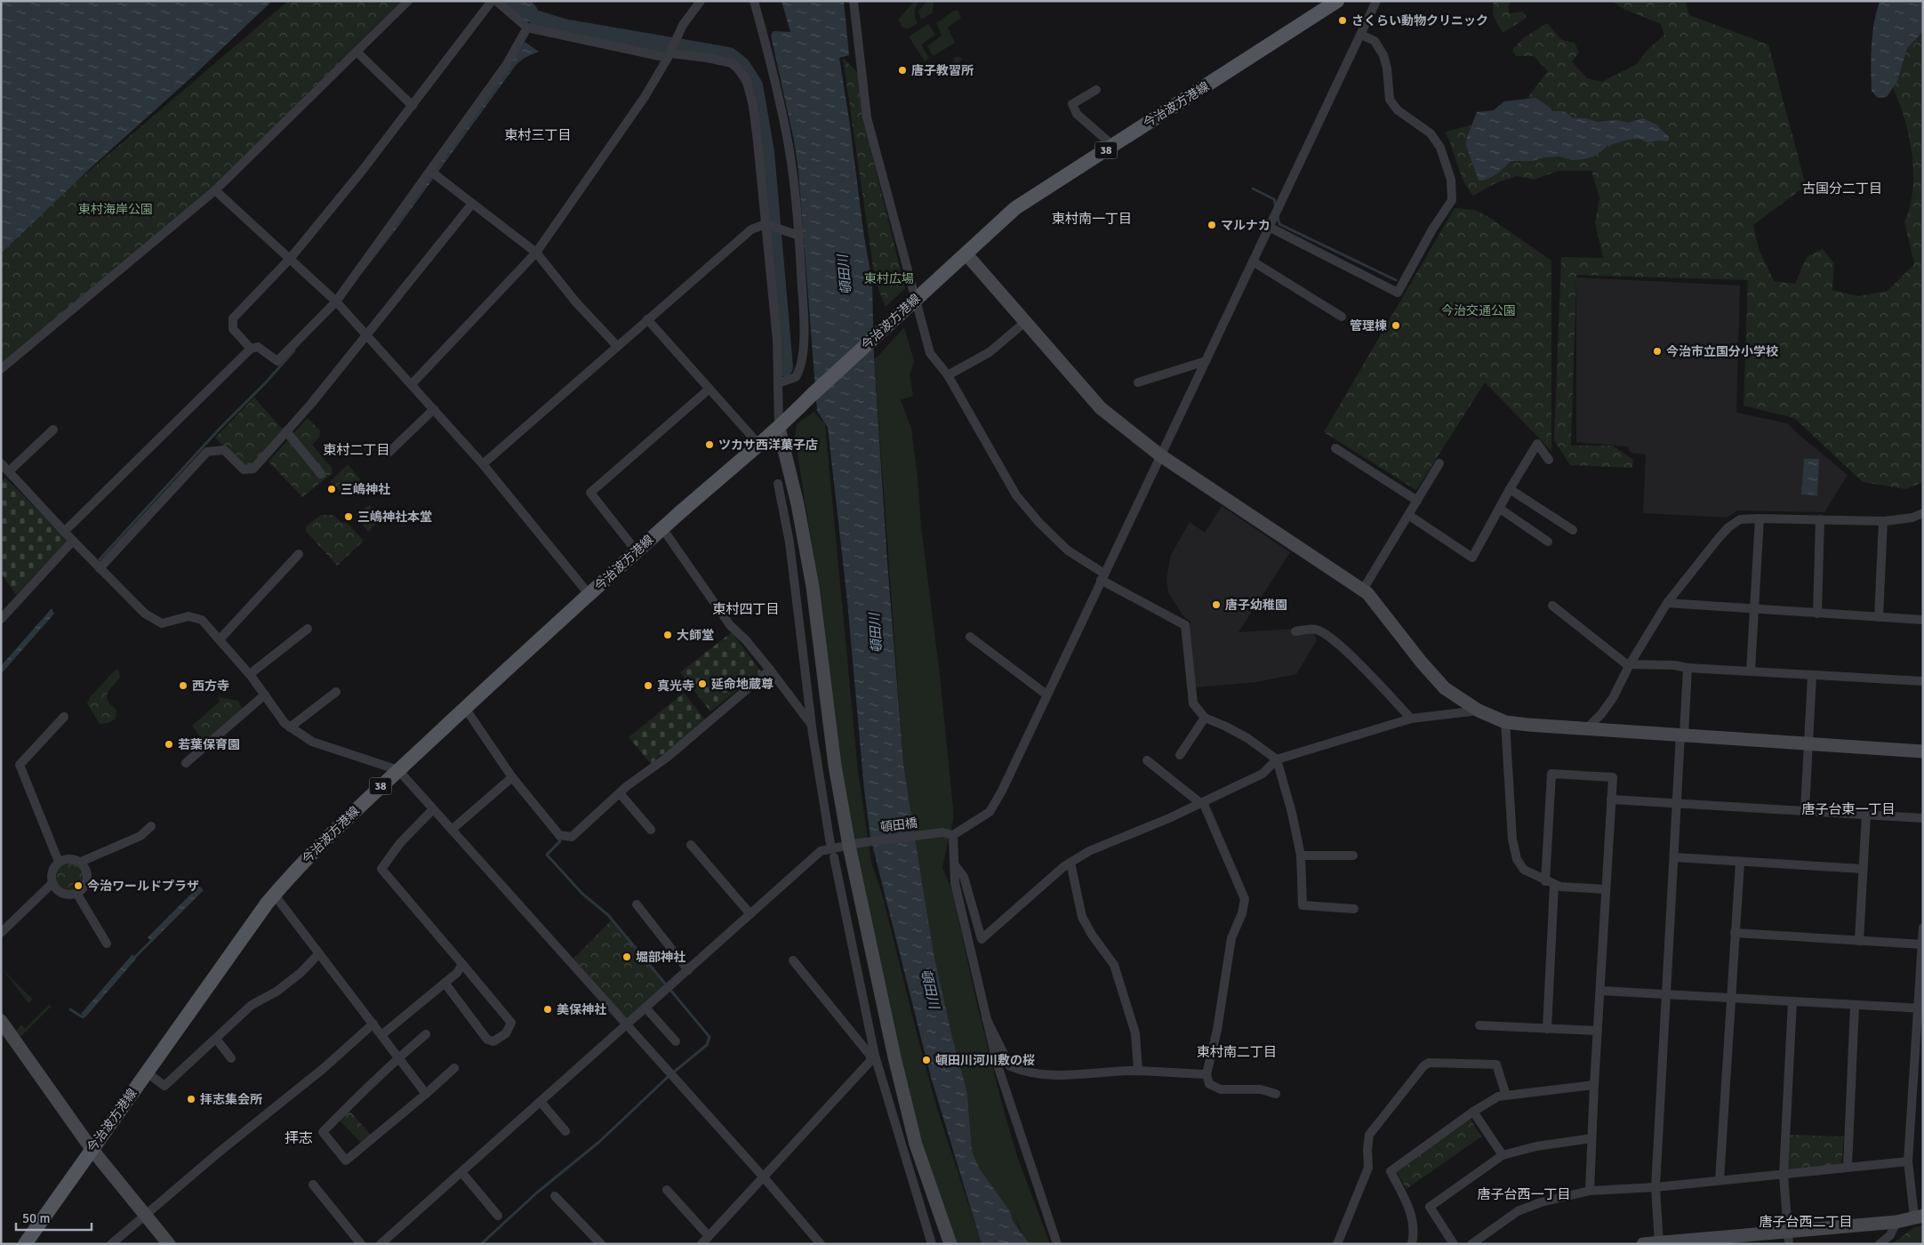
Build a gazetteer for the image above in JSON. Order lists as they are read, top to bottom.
{
  "streets": {
    "main road": ["今治波方港線", "38"],
    "street": ["頓田橋"]
  },
  "districts": [
    "東村三丁目",
    "古国分二丁目",
    "東村南一丁目",
    "東村二丁目",
    "東村四丁目",
    "唐子台東一丁目",
    "東村南二丁目",
    "拝志",
    "唐子台西一丁目",
    "唐子台西二丁目"
  ],
  "water": ["頓田川"],
  "parks": ["東村海岸公園", "東村広場", "今治交通公園"],
  "places": [
    "さくらい動物クリニック",
    "唐子教習所",
    "マルナカ",
    "管理棟",
    "今治市立国分小学校",
    "ツカサ西洋菓子店",
    "三嶋神社",
    "三嶋神社本堂",
    "唐子幼稚園",
    "大師堂",
    "延命地蔵尊",
    "西方寺",
    "真光寺",
    "若葉保育園",
    "今治ワールドプラザ",
    "堀部神社",
    "美保神社",
    "頓田川河川敷の桜",
    "拝志集会所"
  ],
  "scale_bar": "50 m"
}
